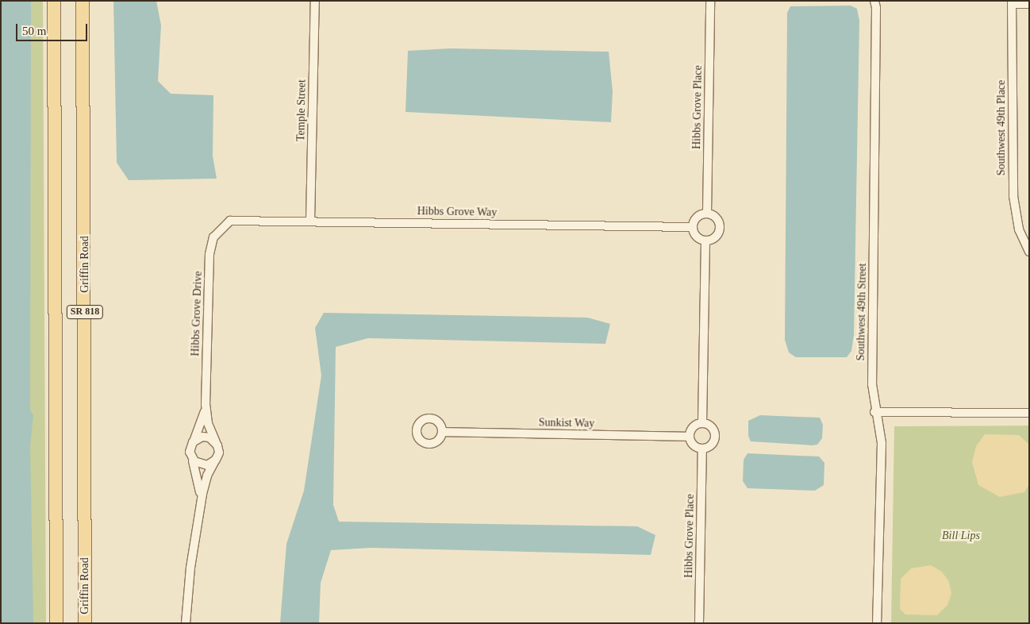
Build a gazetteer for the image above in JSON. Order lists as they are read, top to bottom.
{
  "streets": {
    "main road": ["Griffin Road", "SR 818"],
    "street": [
      "Hibbs Grove Place",
      "Temple Street",
      "Southwest 49th Place",
      "Hibbs Grove Way",
      "Southwest 49th Street",
      "Hibbs Grove Drive",
      "Sunkist Way"
    ]
  },
  "crossings": [
    ["Hibbs Grove Place", "Hibbs Grove Way"],
    ["Hibbs Grove Place", "Sunkist Way"],
    ["Temple Street", "Hibbs Grove Way"],
    ["Hibbs Grove Way", "Hibbs Grove Drive"]
  ],
  "parks": ["Bill Lips"],
  "scale_bar": "50 m"
}
